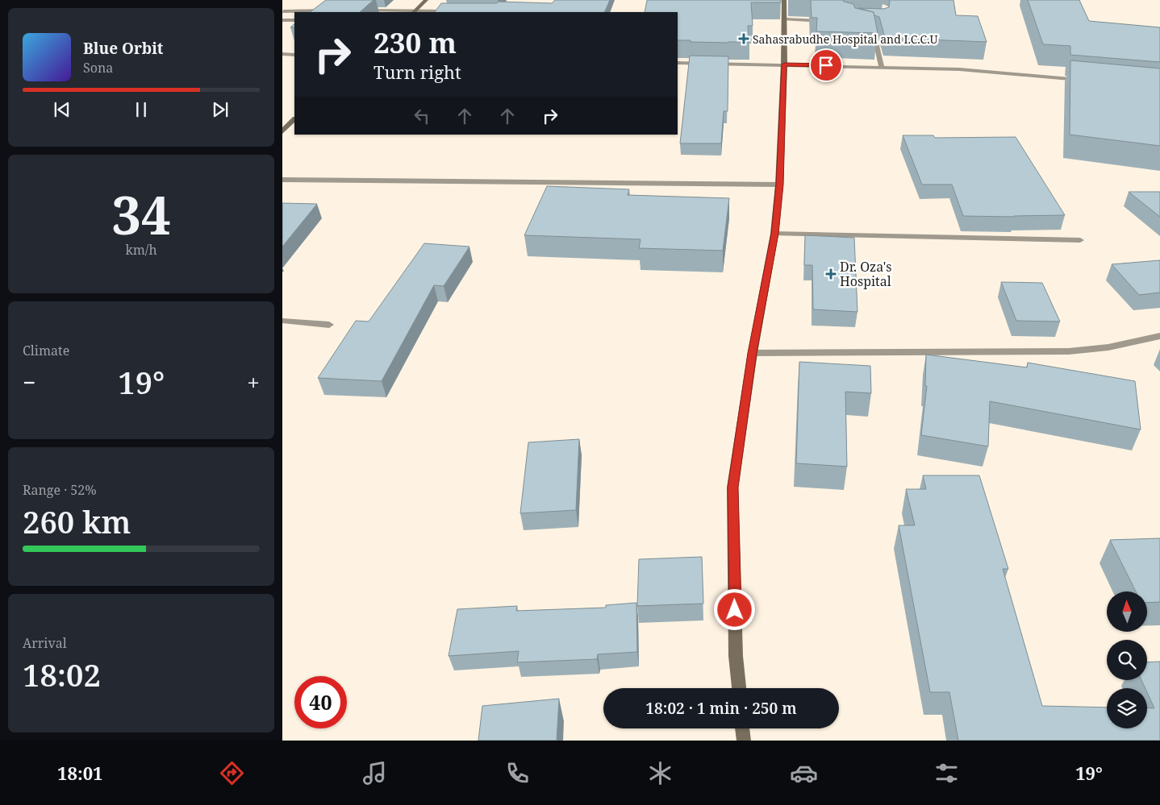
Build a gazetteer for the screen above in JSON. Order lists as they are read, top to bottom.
{
  "places": {
    "health": ["Sahasrabudhe Hospital and I.C.C.U", "Dr. Oza's Hospital"]
  },
  "north": "top",
  "page": {
    "turn": ["230 m", "Turn right"],
    "song": ["Blue Orbit", "Sona"],
    "tile": [
      ["34", "km/h"],
      "Climate",
      ["Range · 52%", "260 km"],
      ["Arrival", "18:02"]
    ],
    "heat": ["−", "19°", "+"],
    "limit": "40",
    "trip": "18:02 · 1 min · 250 m",
    "tabs": ["18:01", "19°"]
  }
}
